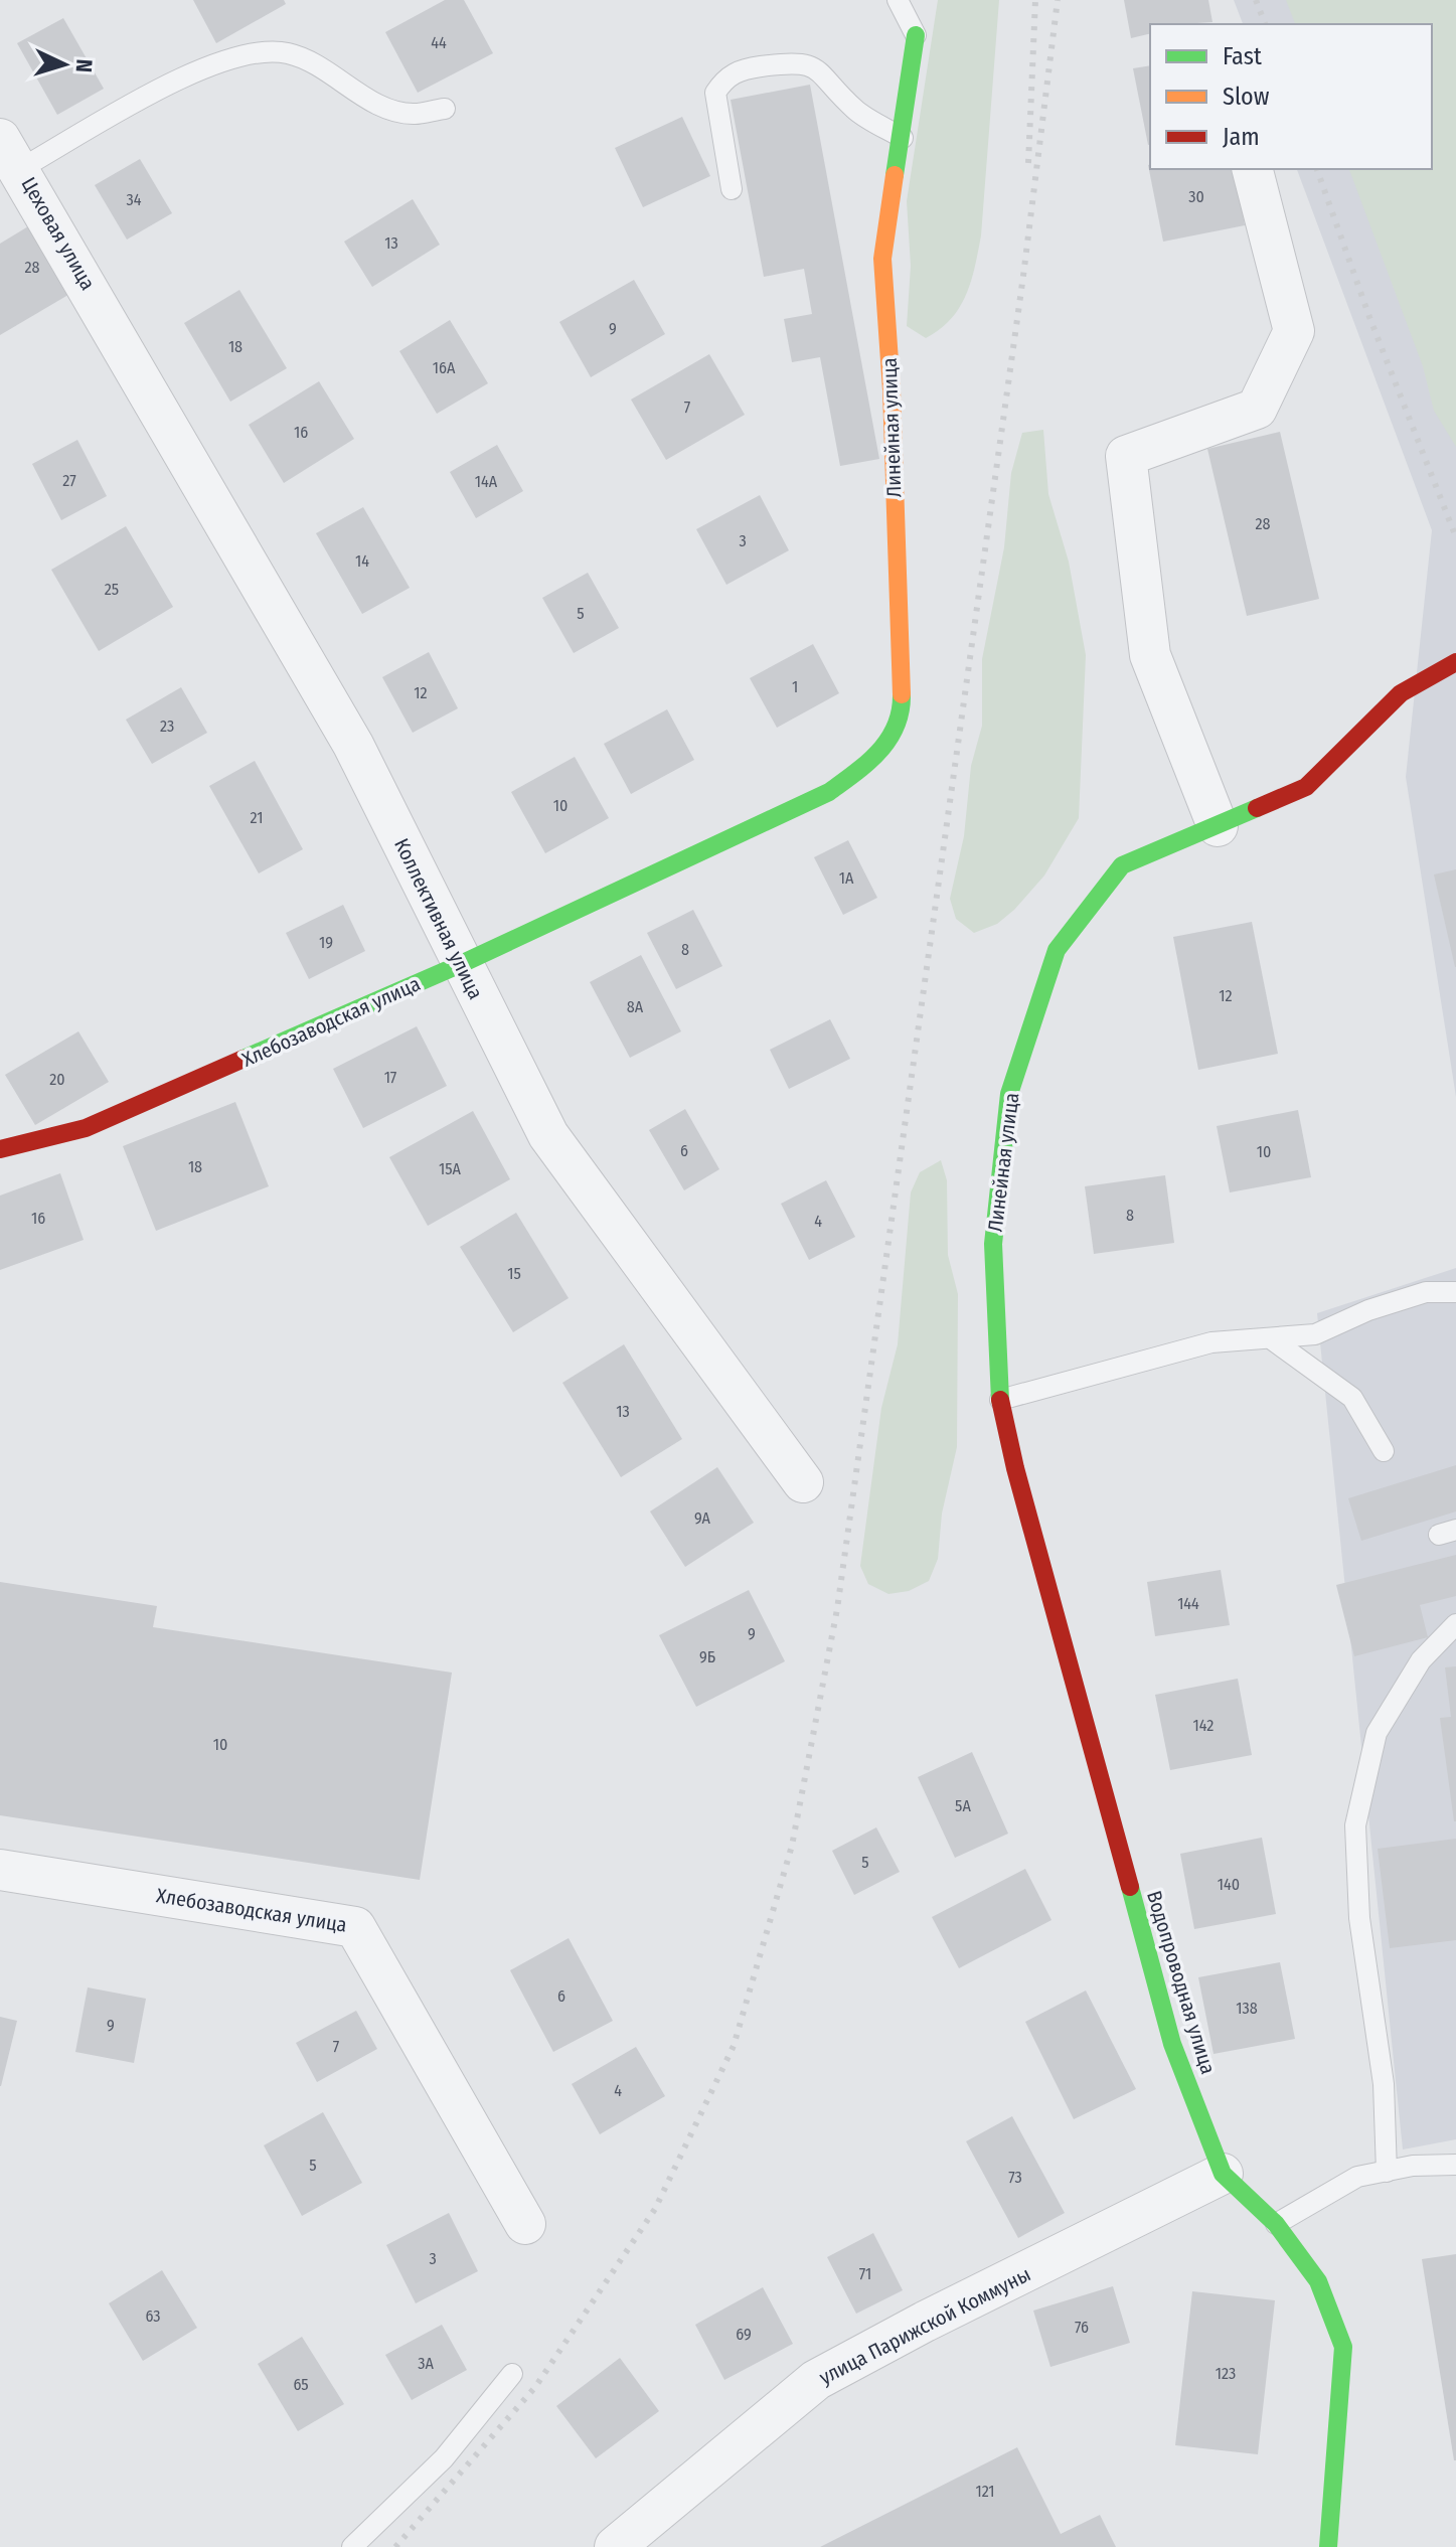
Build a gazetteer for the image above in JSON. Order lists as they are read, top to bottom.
{
  "streets": {
    "street": [
      "Цеховая улица",
      "Линейная улица",
      "Коллективная улица",
      "Хлебозаводская улица",
      "Водопроводная улица",
      "улица Парижской Коммуны"
    ]
  },
  "crossings": [
    ["Цеховая улица", "Коллективная улица"],
    ["Линейная улица", "Хлебозаводская улица"],
    ["Линейная улица", "Водопроводная улица"],
    ["Коллективная улица", "Хлебозаводская улица"],
    ["Водопроводная улица", "улица Парижской Коммуны"]
  ],
  "house_numbers": [
    "44",
    "30",
    "34",
    "13",
    "28",
    "9",
    "18",
    "16А",
    "7",
    "16",
    "27",
    "14А",
    "28",
    "3",
    "14",
    "25",
    "5",
    "1",
    "12",
    "23",
    "10",
    "21",
    "1А",
    "19",
    "8",
    "12",
    "8А",
    "17",
    "20",
    "6",
    "10",
    "18",
    "15А",
    "8",
    "16",
    "4",
    "15",
    "13",
    "9А",
    "144",
    "9",
    "9Б",
    "142",
    "10",
    "5А",
    "5",
    "140",
    "6",
    "138",
    "9",
    "7",
    "4",
    "5",
    "73",
    "3",
    "71",
    "63",
    "76",
    "69",
    "3А",
    "123",
    "65",
    "121"
  ],
  "legend": ["Fast", "Slow", "Jam"],
  "north": "right"
}
